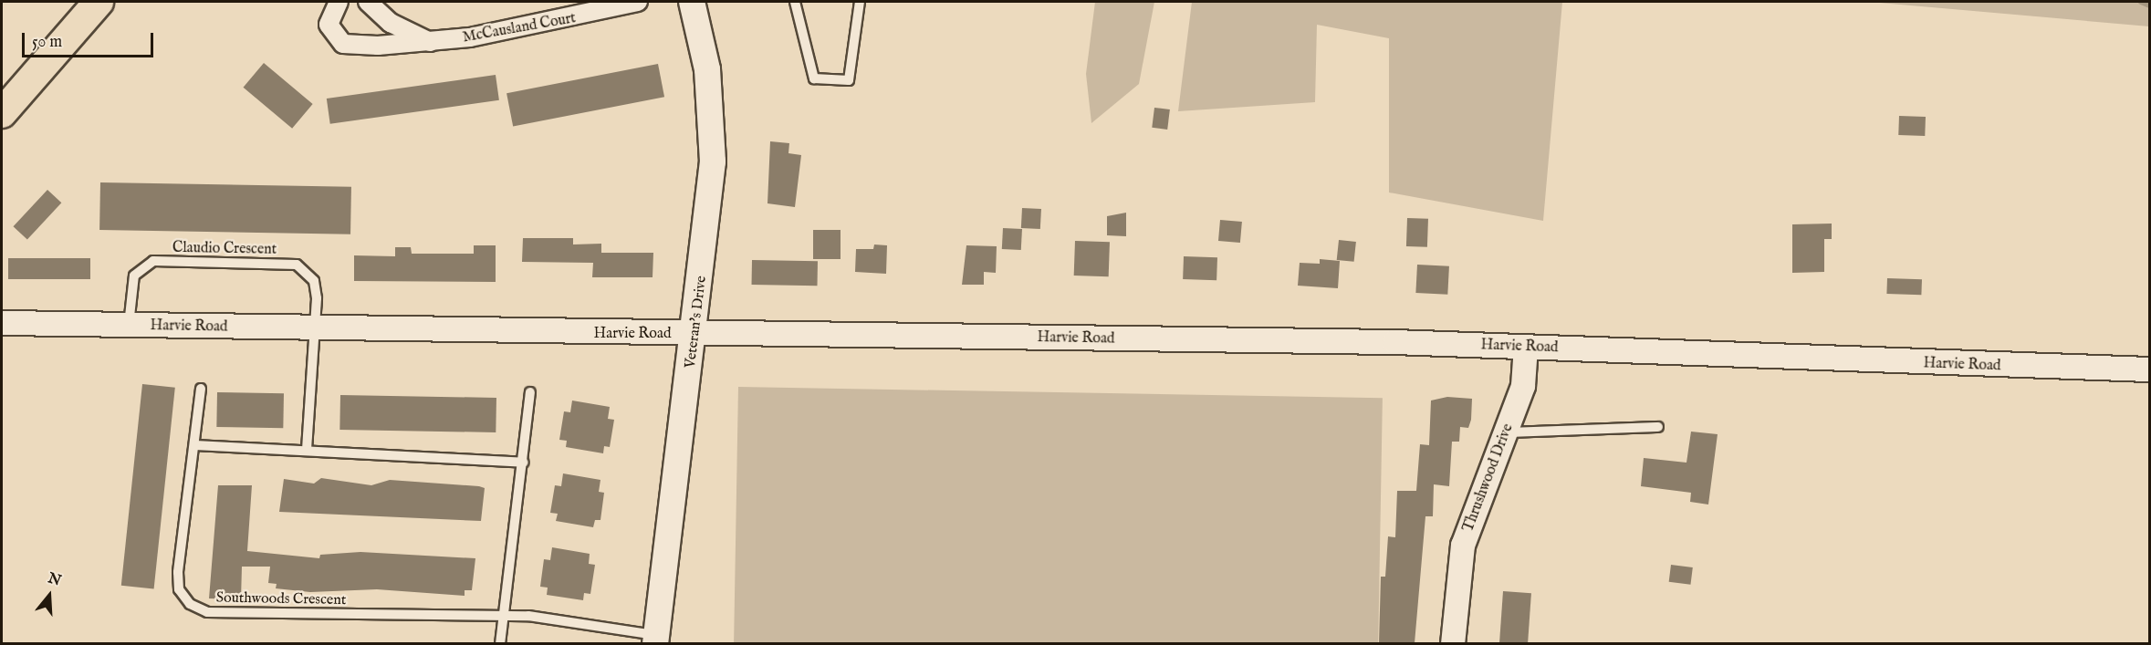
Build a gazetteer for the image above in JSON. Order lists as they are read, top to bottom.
{
  "streets": {
    "main road": ["Veteran's Drive"],
    "street": ["McCausland Court", "Harvie Road", "Thrushwood Drive"],
    "lane": ["Claudio Crescent", "Southwoods Crescent"]
  },
  "crossings": [
    ["Claudio Crescent", "Harvie Road"],
    ["Veteran's Drive", "Harvie Road"],
    ["Veteran's Drive", "Southwoods Crescent"],
    ["Harvie Road", "Thrushwood Drive"]
  ],
  "scale_bar": "50 m",
  "north": "top"
}
